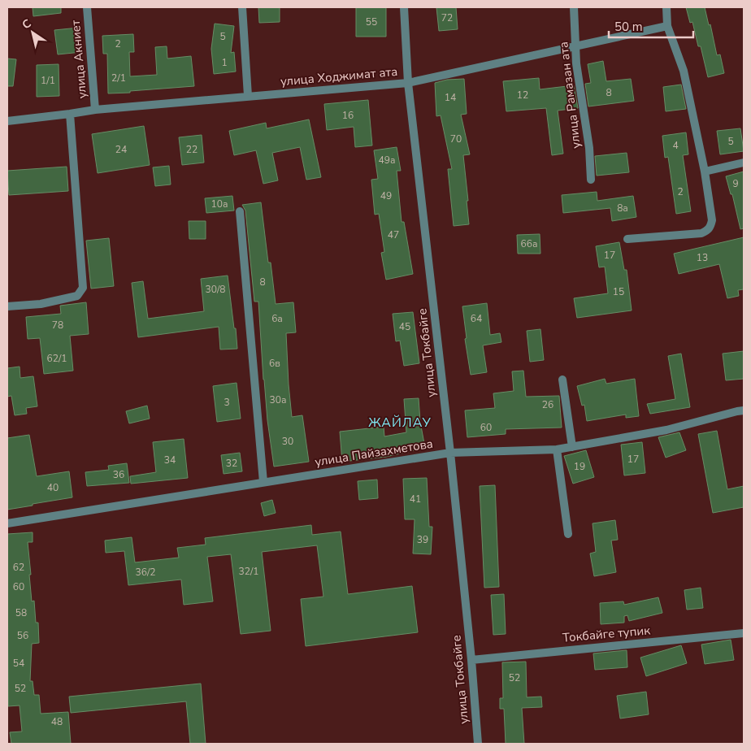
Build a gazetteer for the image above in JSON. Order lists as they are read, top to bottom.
{
  "streets": {
    "street": [
      "улица Акниет",
      "улица Ходжимат ата",
      "улица Рамазан ата",
      "улица Токбайге",
      "улица Пайзахметова",
      "Токбайге тупик"
    ]
  },
  "crossings": [
    ["улица Акниет", "улица Ходжимат ата"],
    ["улица Ходжимат ата", "улица Рамазан ата"],
    ["улица Ходжимат ата", "улица Токбайге"],
    ["улица Токбайге", "улица Пайзахметова"],
    ["улица Токбайге", "Токбайге тупик"]
  ],
  "districts": ["ЖАЙЛАУ"],
  "house_numbers": [
    "72",
    "55",
    "5",
    "2",
    "1",
    "2/1",
    "1/1",
    "8",
    "12",
    "14",
    "16",
    "70",
    "5",
    "4",
    "24",
    "22",
    "49а",
    "9",
    "2",
    "49",
    "10а",
    "8а",
    "47",
    "66а",
    "17",
    "13",
    "8",
    "30/8",
    "15",
    "6а",
    "64",
    "78",
    "45",
    "62/1",
    "6в",
    "30а",
    "3",
    "26",
    "60",
    "30",
    "17",
    "34",
    "32",
    "19",
    "36",
    "40",
    "41",
    "39",
    "62",
    "32/1",
    "36/2",
    "60",
    "58",
    "56",
    "54",
    "52",
    "52",
    "48"
  ],
  "scale_bar": "50 m",
  "north": "top left"
}
